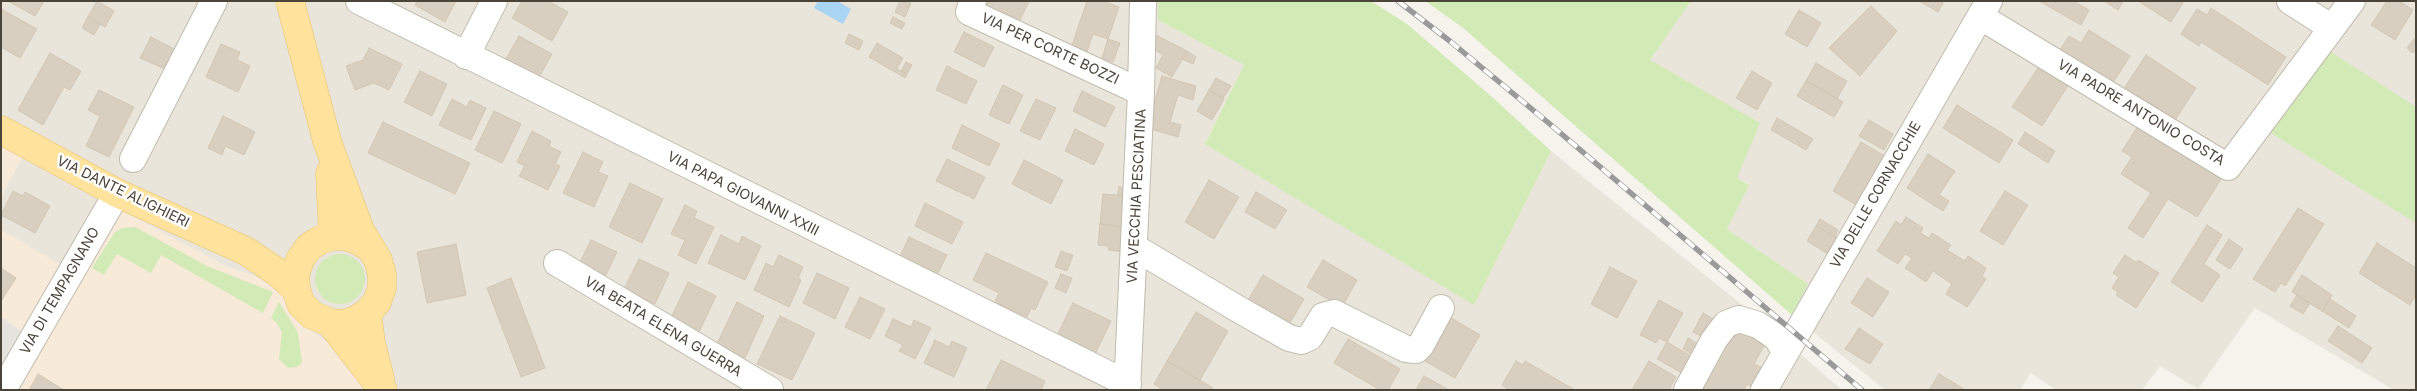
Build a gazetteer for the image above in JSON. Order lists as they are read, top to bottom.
{
  "streets": {
    "main road": ["VIA DANTE ALIGHIERI"],
    "street": [
      "VIA PER CORTE BOZZI",
      "VIA PADRE ANTONIO COSTA",
      "VIA PAPA GIOVANNI XXIII",
      "VIA DELLE CORNACCHIE",
      "VIA VECCHIA PESCIATINA",
      "VIA DI TEMPAGNANO",
      "VIA BEATA ELENA GUERRA"
    ]
  },
  "crossings": [
    ["VIA PER CORTE BOZZI", "VIA VECCHIA PESCIATINA"],
    ["VIA PADRE ANTONIO COSTA", "VIA DELLE CORNACCHIE"],
    ["VIA DANTE ALIGHIERI", "VIA DI TEMPAGNANO"],
    ["VIA PAPA GIOVANNI XXIII", "VIA VECCHIA PESCIATINA"]
  ]
}
